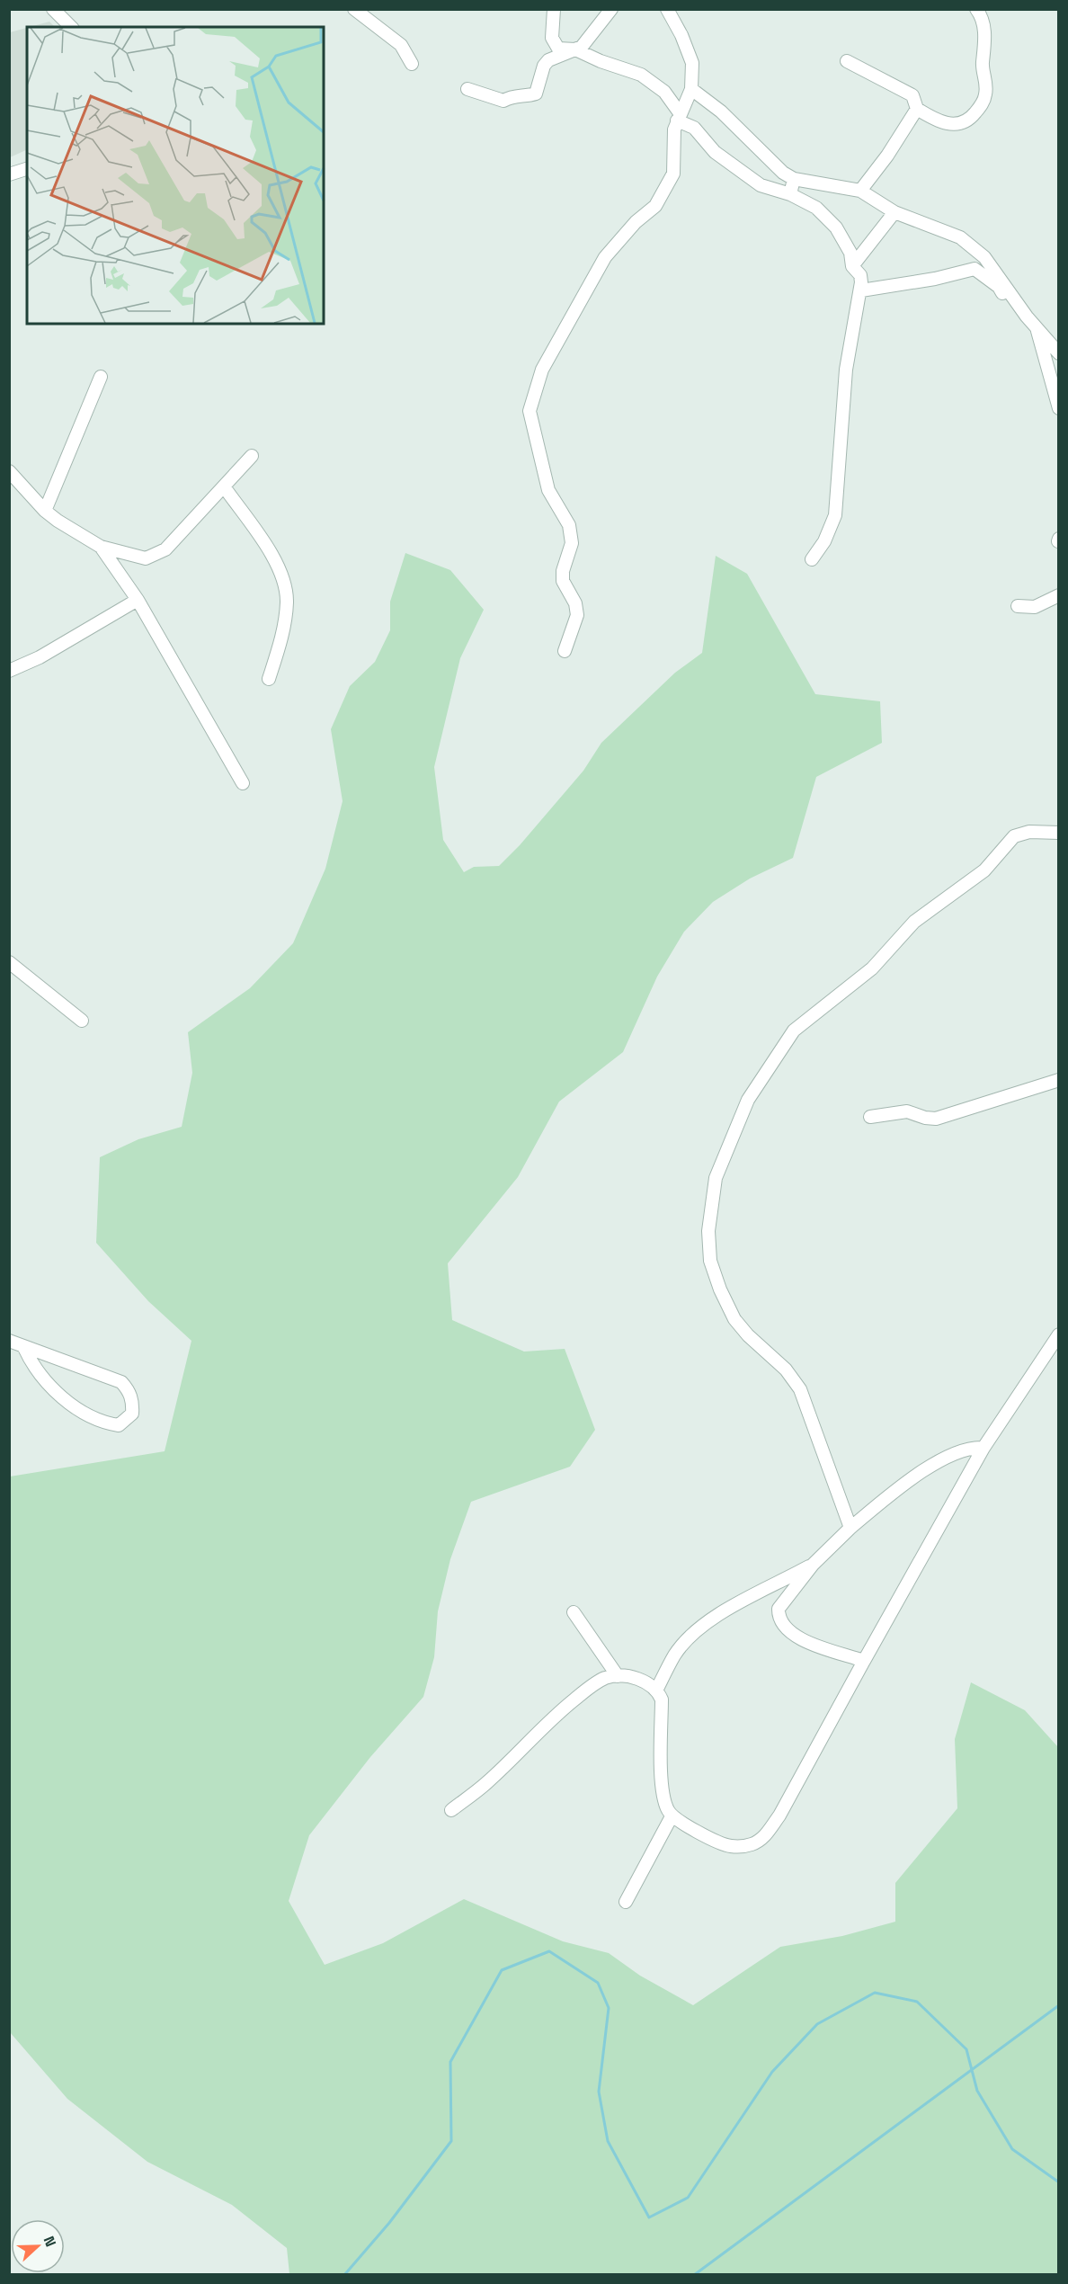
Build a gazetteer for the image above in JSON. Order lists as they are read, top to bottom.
{
  "north": "right"
}
